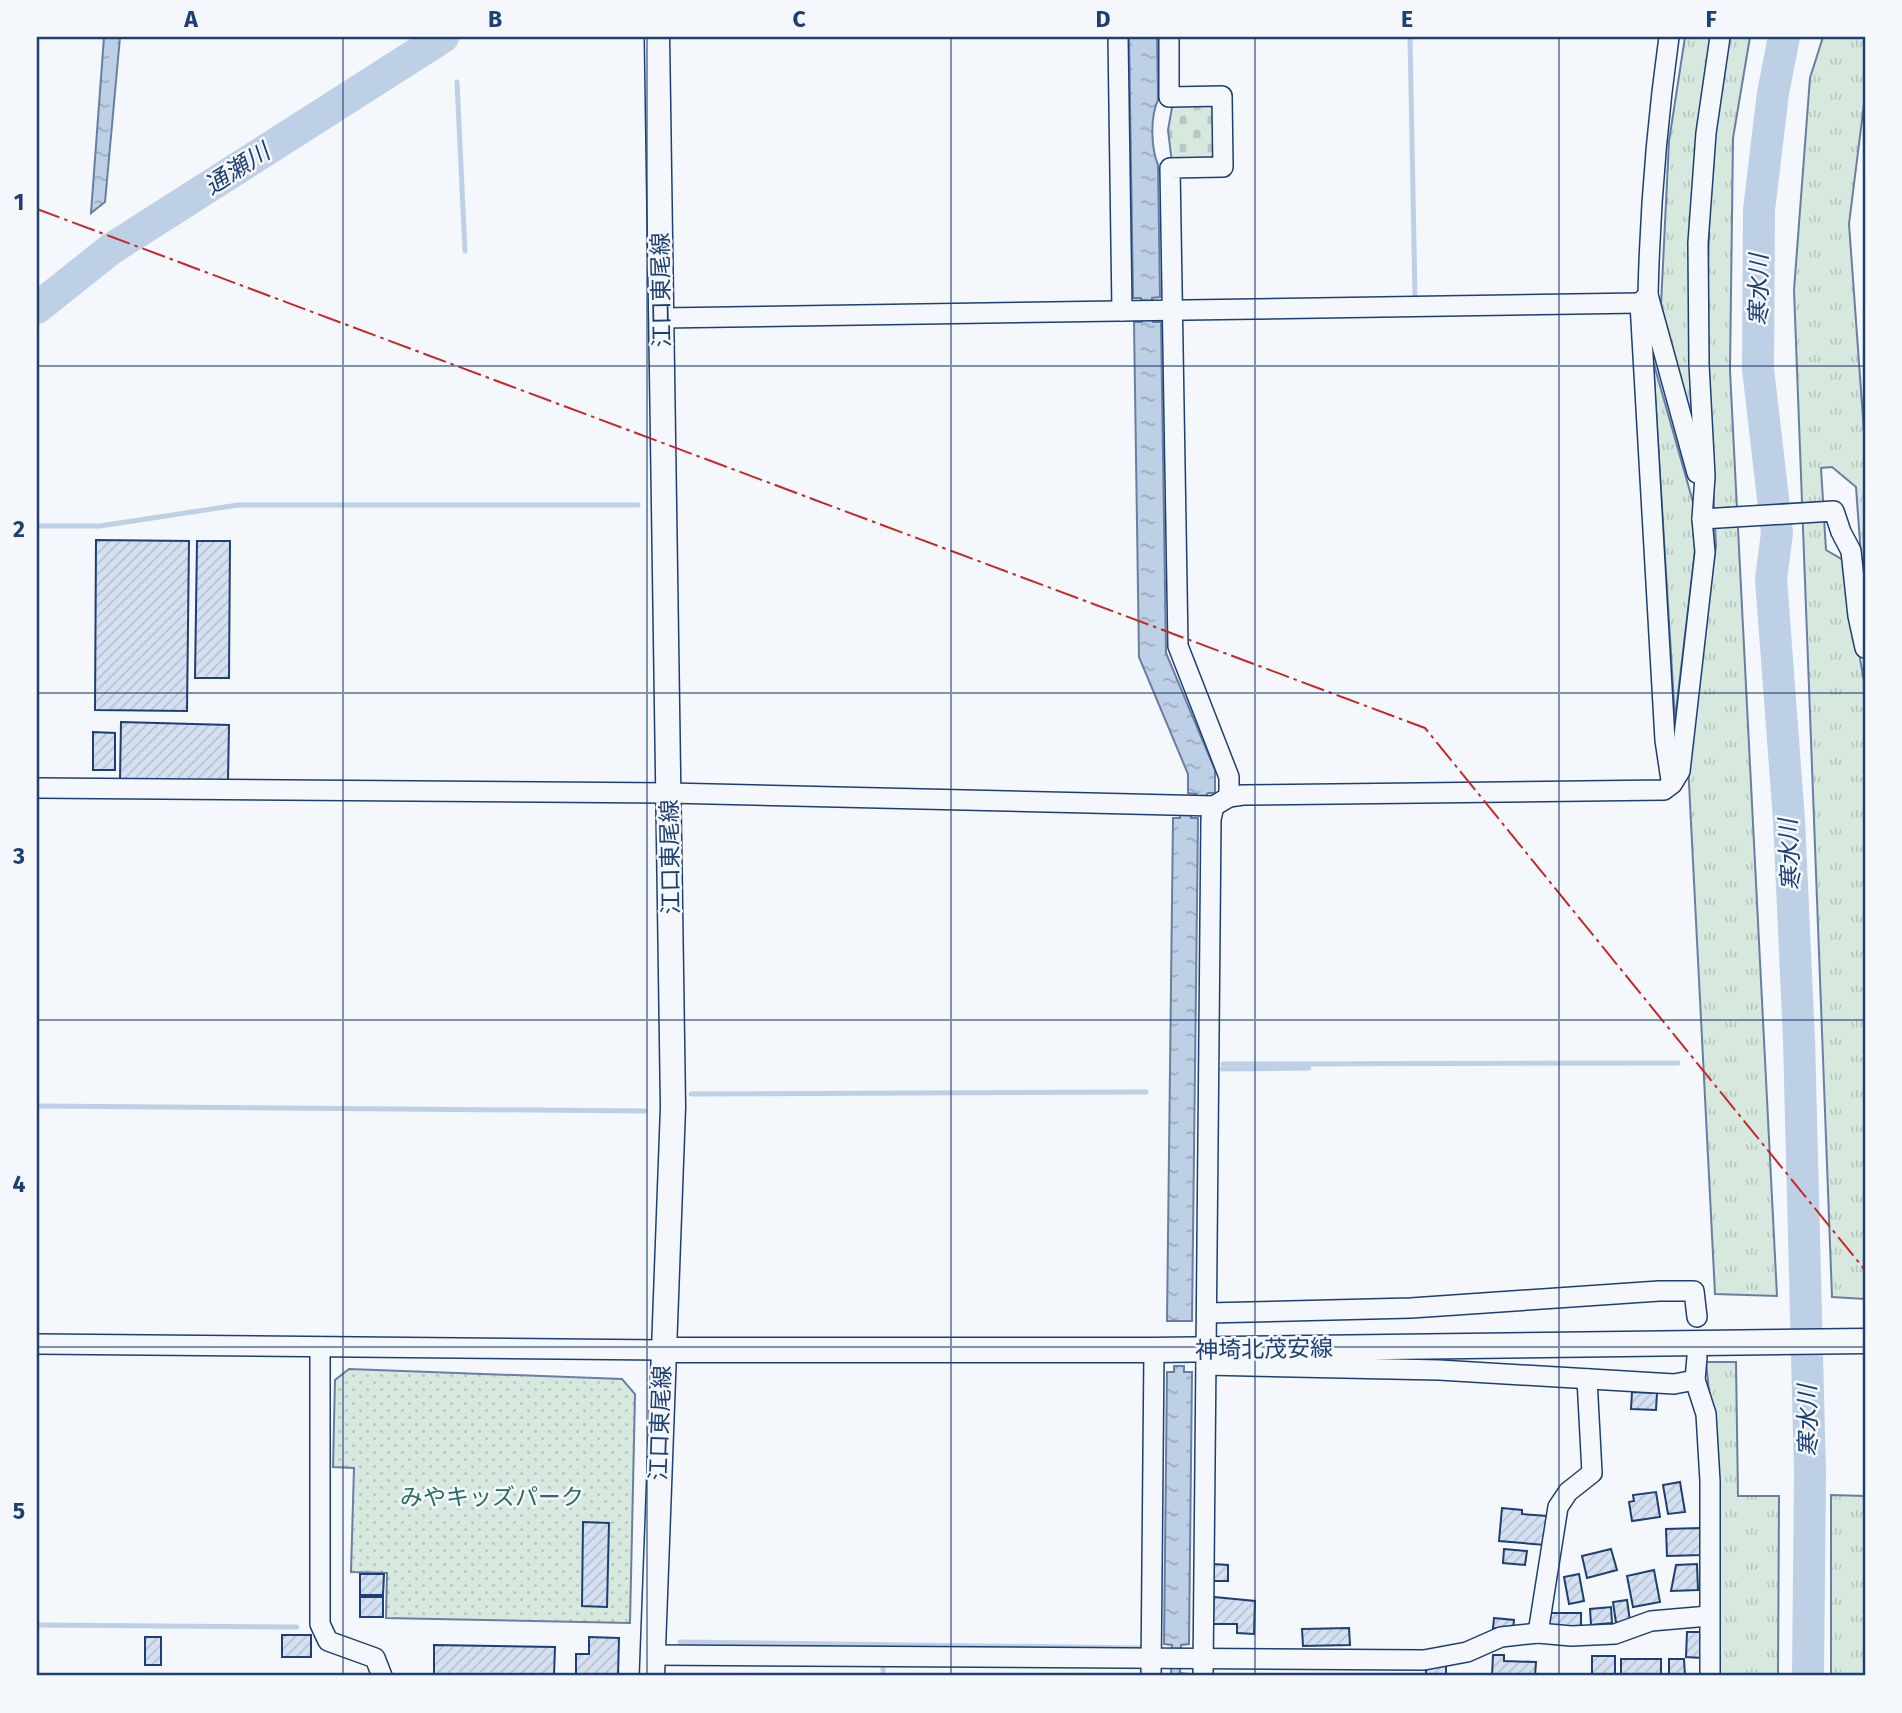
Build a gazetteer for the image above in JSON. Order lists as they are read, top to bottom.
{
  "streets": {
    "main road": ["江口東尾線", "神埼北茂安線"]
  },
  "crossings": [
    ["江口東尾線", "神埼北茂安線"]
  ],
  "water": ["通瀬川", "寒水川"],
  "parks": ["みやキッズパーク"],
  "grid": {
    "columns": [
      "A",
      "B",
      "C",
      "D",
      "E",
      "F"
    ],
    "rows": [
      "1",
      "2",
      "3",
      "4",
      "5"
    ]
  }
}
